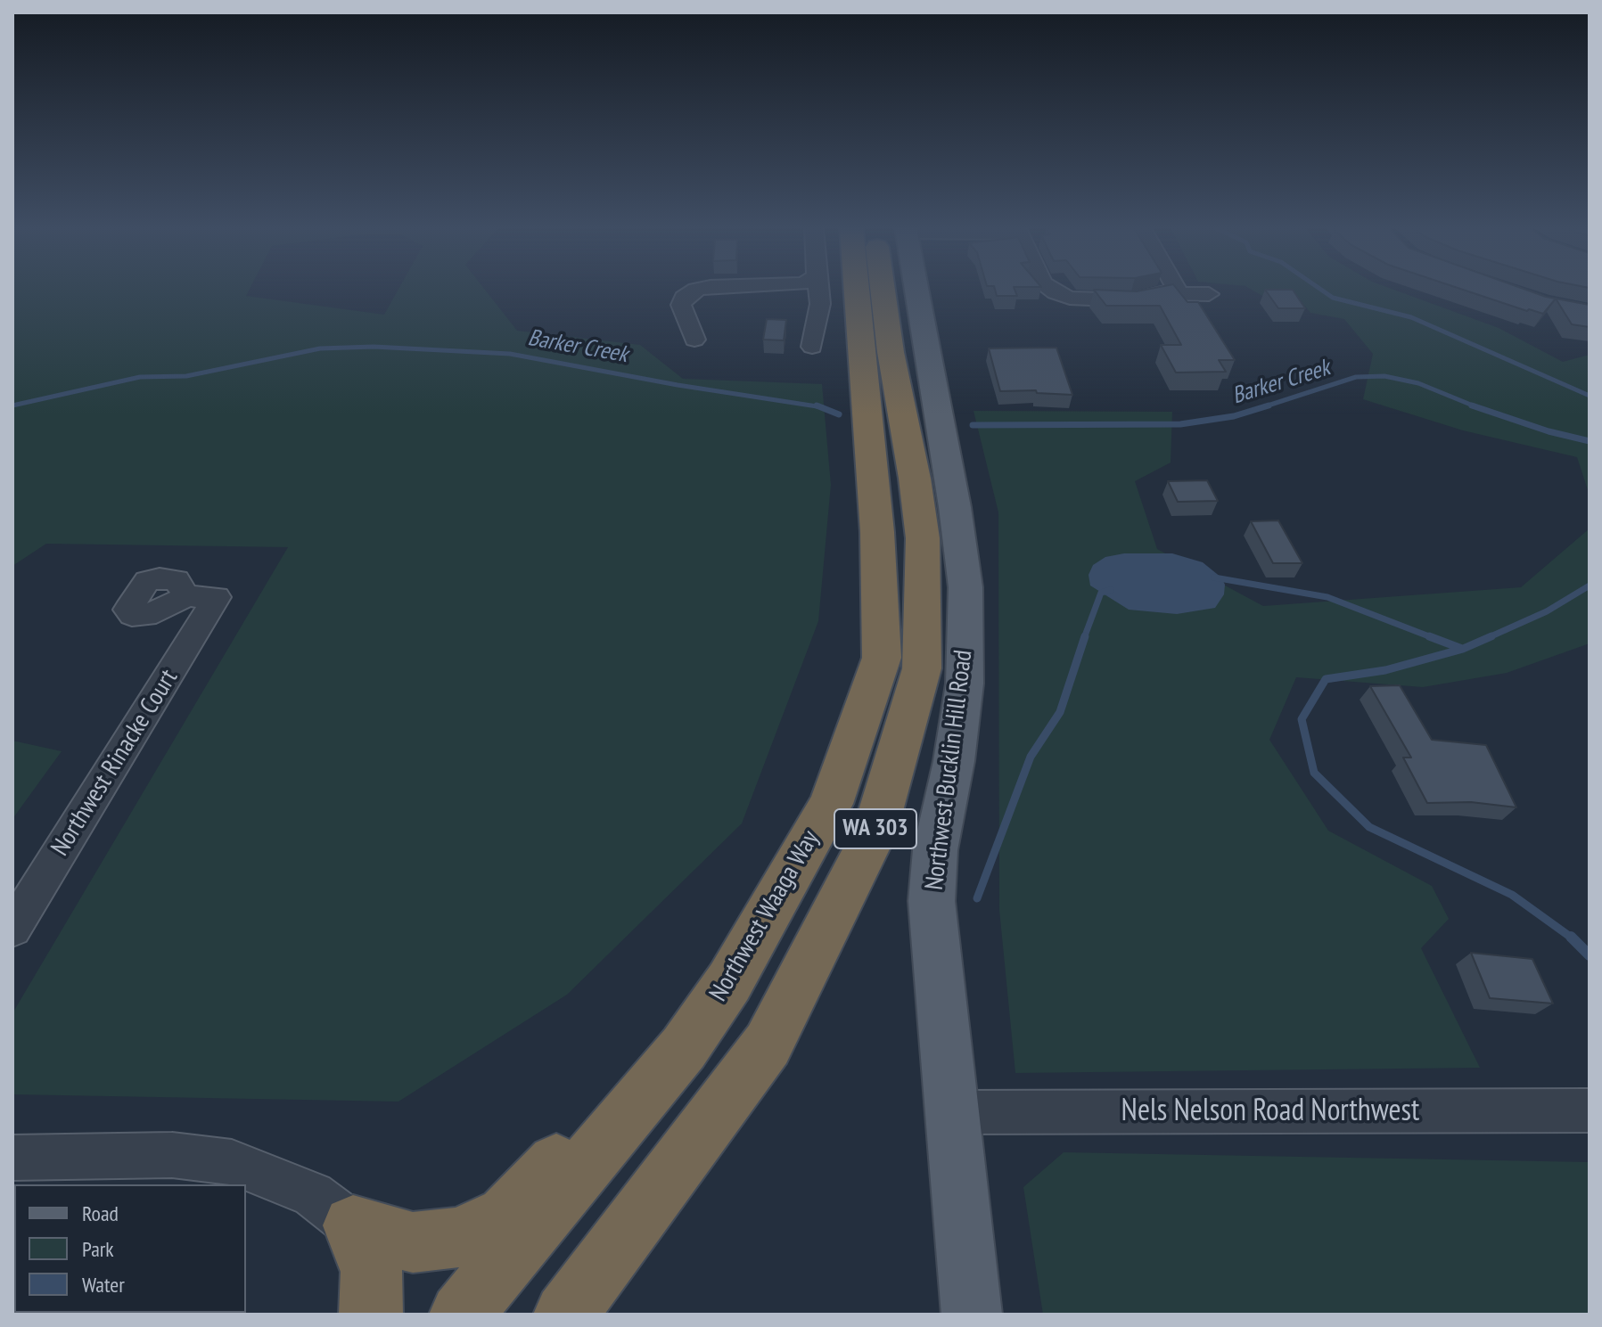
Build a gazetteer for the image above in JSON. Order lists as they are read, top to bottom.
{
  "streets": {
    "highway": ["WA 303", "Northwest Waaga Way"],
    "main road": ["Northwest Bucklin Hill Road"],
    "street": ["Northwest Rinacke Court", "Nels Nelson Road Northwest"]
  },
  "crossings": [
    ["Northwest Bucklin Hill Road", "Nels Nelson Road Northwest"]
  ],
  "water": ["Barker Creek"],
  "legend": ["Road", "Park", "Water"]
}
